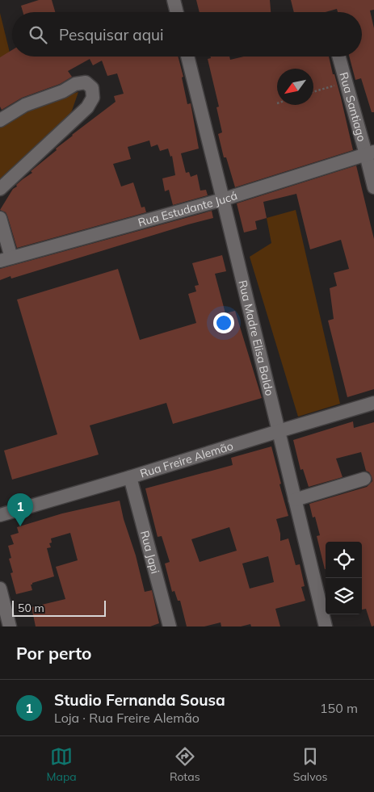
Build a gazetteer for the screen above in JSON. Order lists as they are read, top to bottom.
{
  "streets": {
    "street": [
      "Rua Santiago",
      "Rua Estudante Jucá",
      "Rua Madre Elisa Baldo",
      "Rua Freire Alemão",
      "Rua Japi"
    ]
  },
  "crossings": [
    ["Rua Santiago", "Rua Estudante Jucá"],
    ["Rua Estudante Jucá", "Rua Madre Elisa Baldo"],
    ["Rua Madre Elisa Baldo", "Rua Freire Alemão"],
    ["Rua Freire Alemão", "Rua Japi"]
  ],
  "scale_bar": "50 m",
  "north": "bottom left",
  "page": {
    "search": "Pesquisar aqui",
    "pins": "1",
    "scale": "50 m",
    "heading": "Por perto",
    "list": [
      {
        "mark": "1",
        "name": "Studio Fernanda Sousa",
        "note": "Loja · Rua Freire Alemão",
        "value": "150 m"
      }
    ],
    "nav": ["Mapa", "Rotas", "Salvos"]
  }
}
